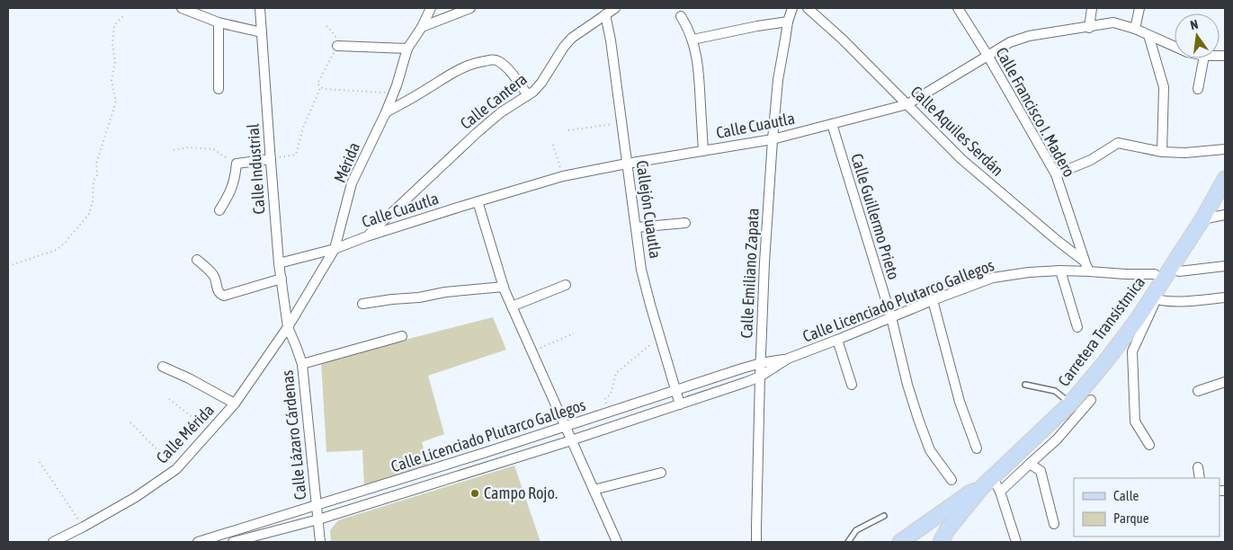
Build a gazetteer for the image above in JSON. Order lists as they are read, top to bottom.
{
  "streets": {
    "main road": ["Carretera Transistmica"],
    "street": [
      "Calle Cantera",
      "Calle Francisco I. Madero",
      "Calle Cuautla",
      "Calle Aquiles Serdán",
      "Mérida",
      "Calle Industrial",
      "Callejón Cuautla",
      "Calle Guillermo Prieto",
      "Calle Emiliano Zapata",
      "Calle Licenciado Plutarco Gallegos",
      "Calle Mérida",
      "Calle Lázaro Cárdenas"
    ]
  },
  "crossings": [
    ["Calle Cantera", "Calle Cuautla"],
    ["Calle Cantera", "Callejón Cuautla"],
    ["Calle Francisco I. Madero", "Calle Cuautla"],
    ["Calle Francisco I. Madero", "Calle Aquiles Serdán"],
    ["Calle Cuautla", "Calle Aquiles Serdán"],
    ["Calle Cuautla", "Mérida"],
    ["Calle Cuautla", "Calle Industrial"],
    ["Calle Cuautla", "Callejón Cuautla"],
    ["Calle Cuautla", "Calle Guillermo Prieto"],
    ["Calle Cuautla", "Calle Emiliano Zapata"],
    ["Calle Aquiles Serdán", "Calle Licenciado Plutarco Gallegos"],
    ["Mérida", "Calle Industrial"],
    ["Mérida", "Calle Mérida"],
    ["Mérida", "Calle Lázaro Cárdenas"],
    ["Calle Industrial", "Calle Mérida"],
    ["Calle Industrial", "Calle Lázaro Cárdenas"],
    ["Callejón Cuautla", "Calle Licenciado Plutarco Gallegos"],
    ["Calle Guillermo Prieto", "Calle Licenciado Plutarco Gallegos"],
    ["Calle Emiliano Zapata", "Calle Licenciado Plutarco Gallegos"],
    ["Calle Licenciado Plutarco Gallegos", "Calle Lázaro Cárdenas"],
    ["Calle Mérida", "Calle Lázaro Cárdenas"]
  ],
  "places": ["Campo Rojo."],
  "legend": ["Calle", "Parque"],
  "north": "top"
}
